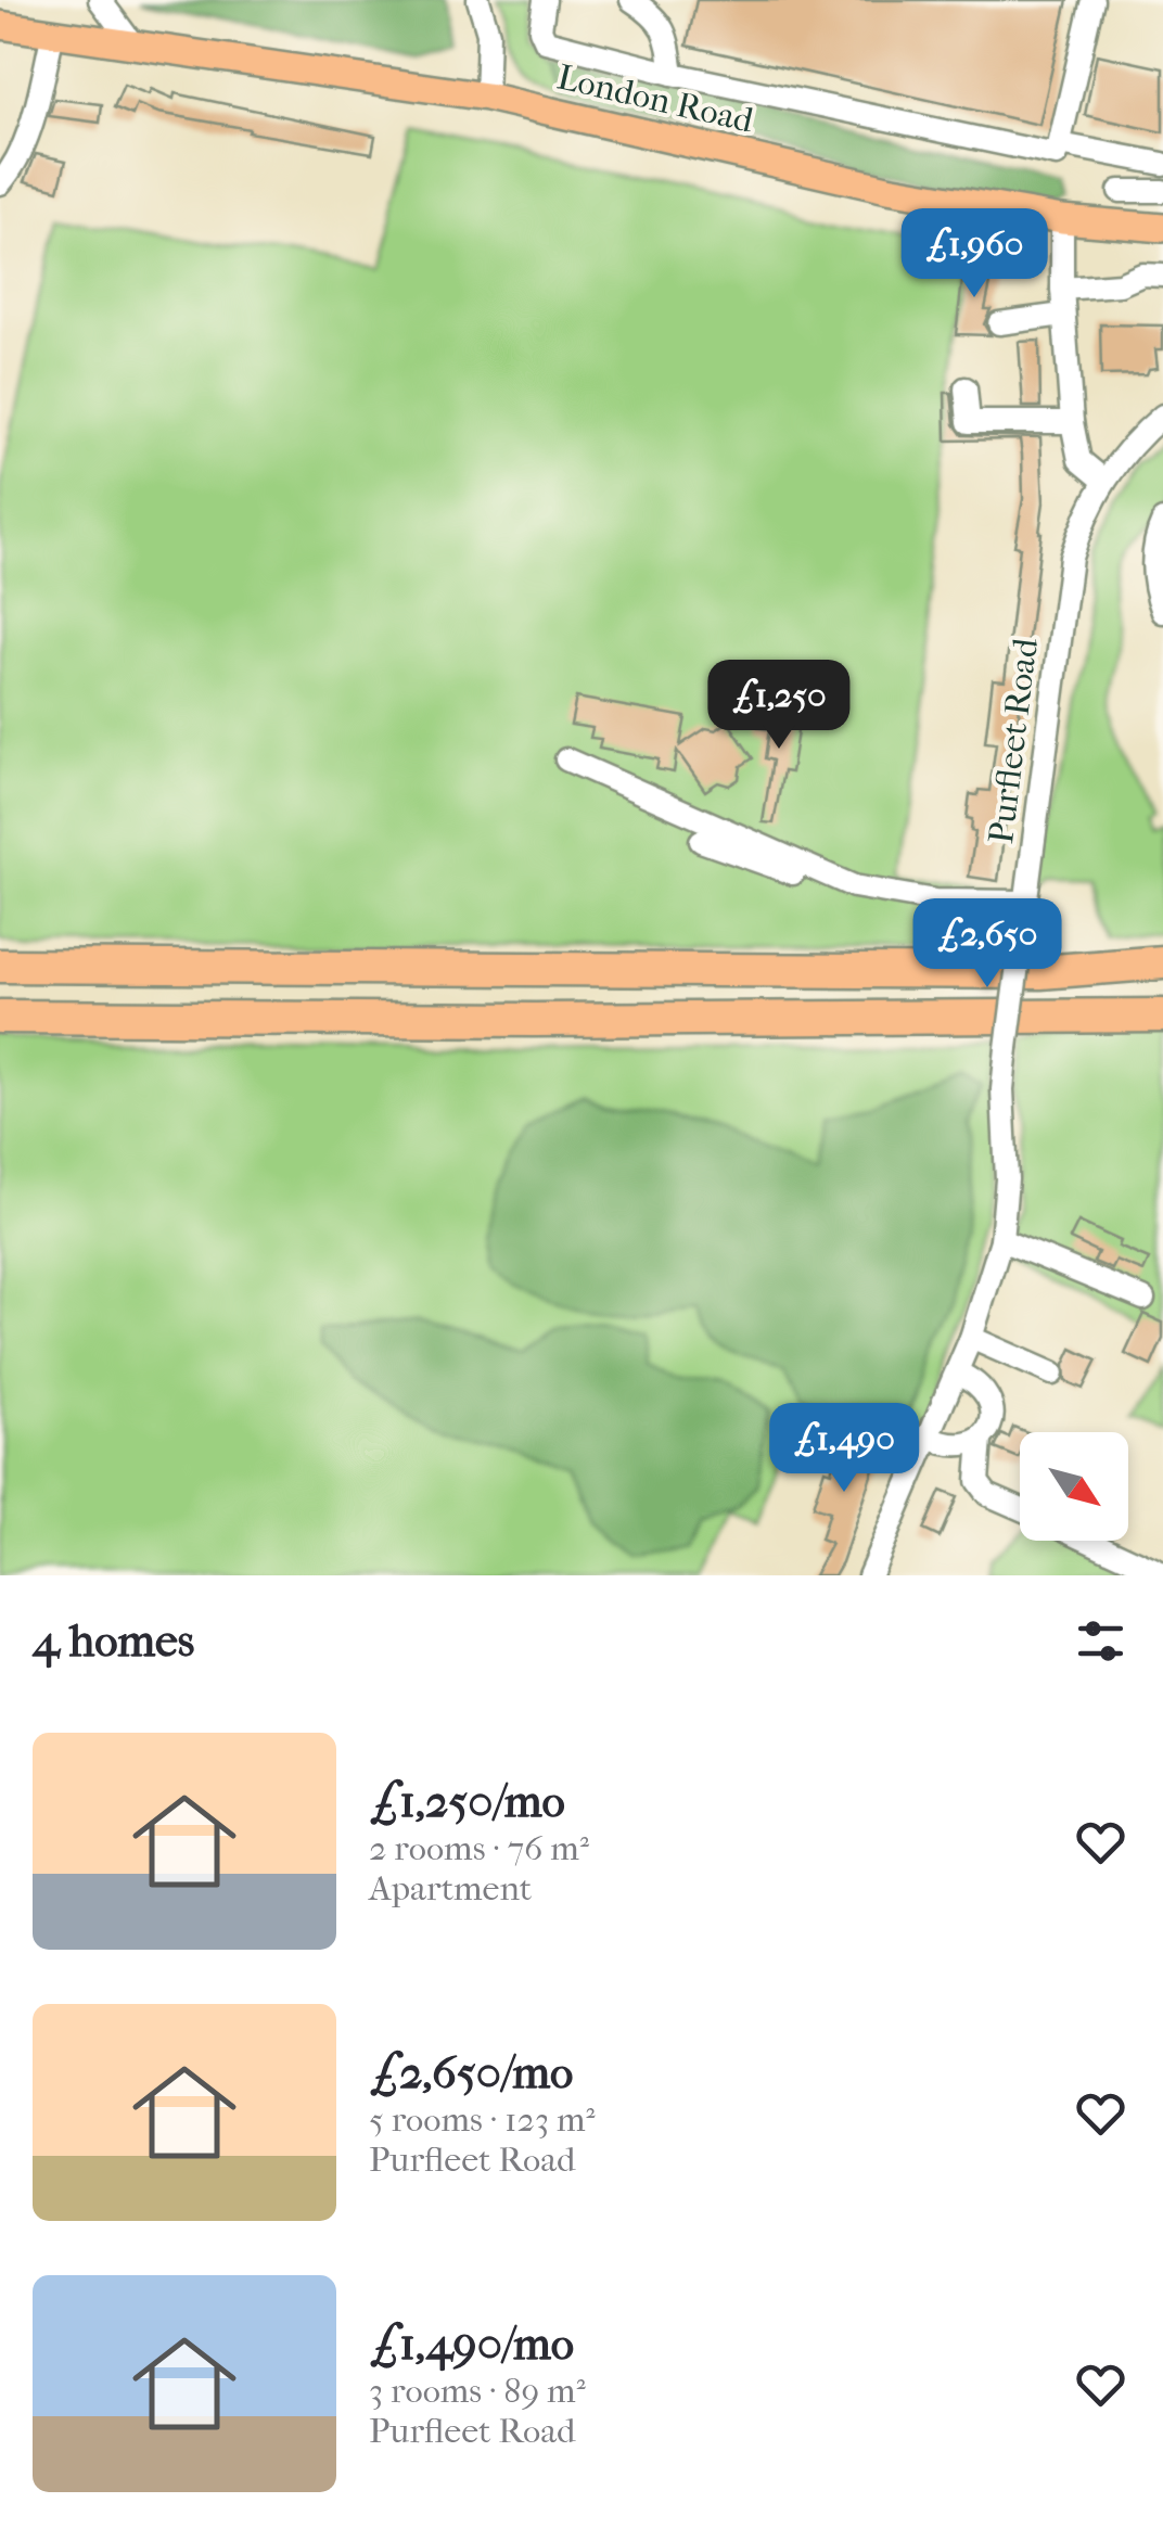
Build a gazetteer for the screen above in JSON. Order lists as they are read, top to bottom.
{
  "streets": {
    "main road": ["London Road"],
    "street": ["Purfleet Road"]
  },
  "north": "bottom right",
  "page": {
    "price": [
      "£1,960",
      "£1,250",
      "£2,650",
      "£1,490"
    ],
    "heading": "4 homes",
    "list": [
      {
        "name": "£1,250/mo",
        "note": "2 rooms · 76 m² · Apartment"
      },
      {
        "name": "£2,650/mo",
        "note": "5 rooms · 123 m² · Purfleet Road"
      },
      {
        "name": "£1,490/mo",
        "note": "3 rooms · 89 m² · Purfleet Road"
      }
    ]
  }
}
